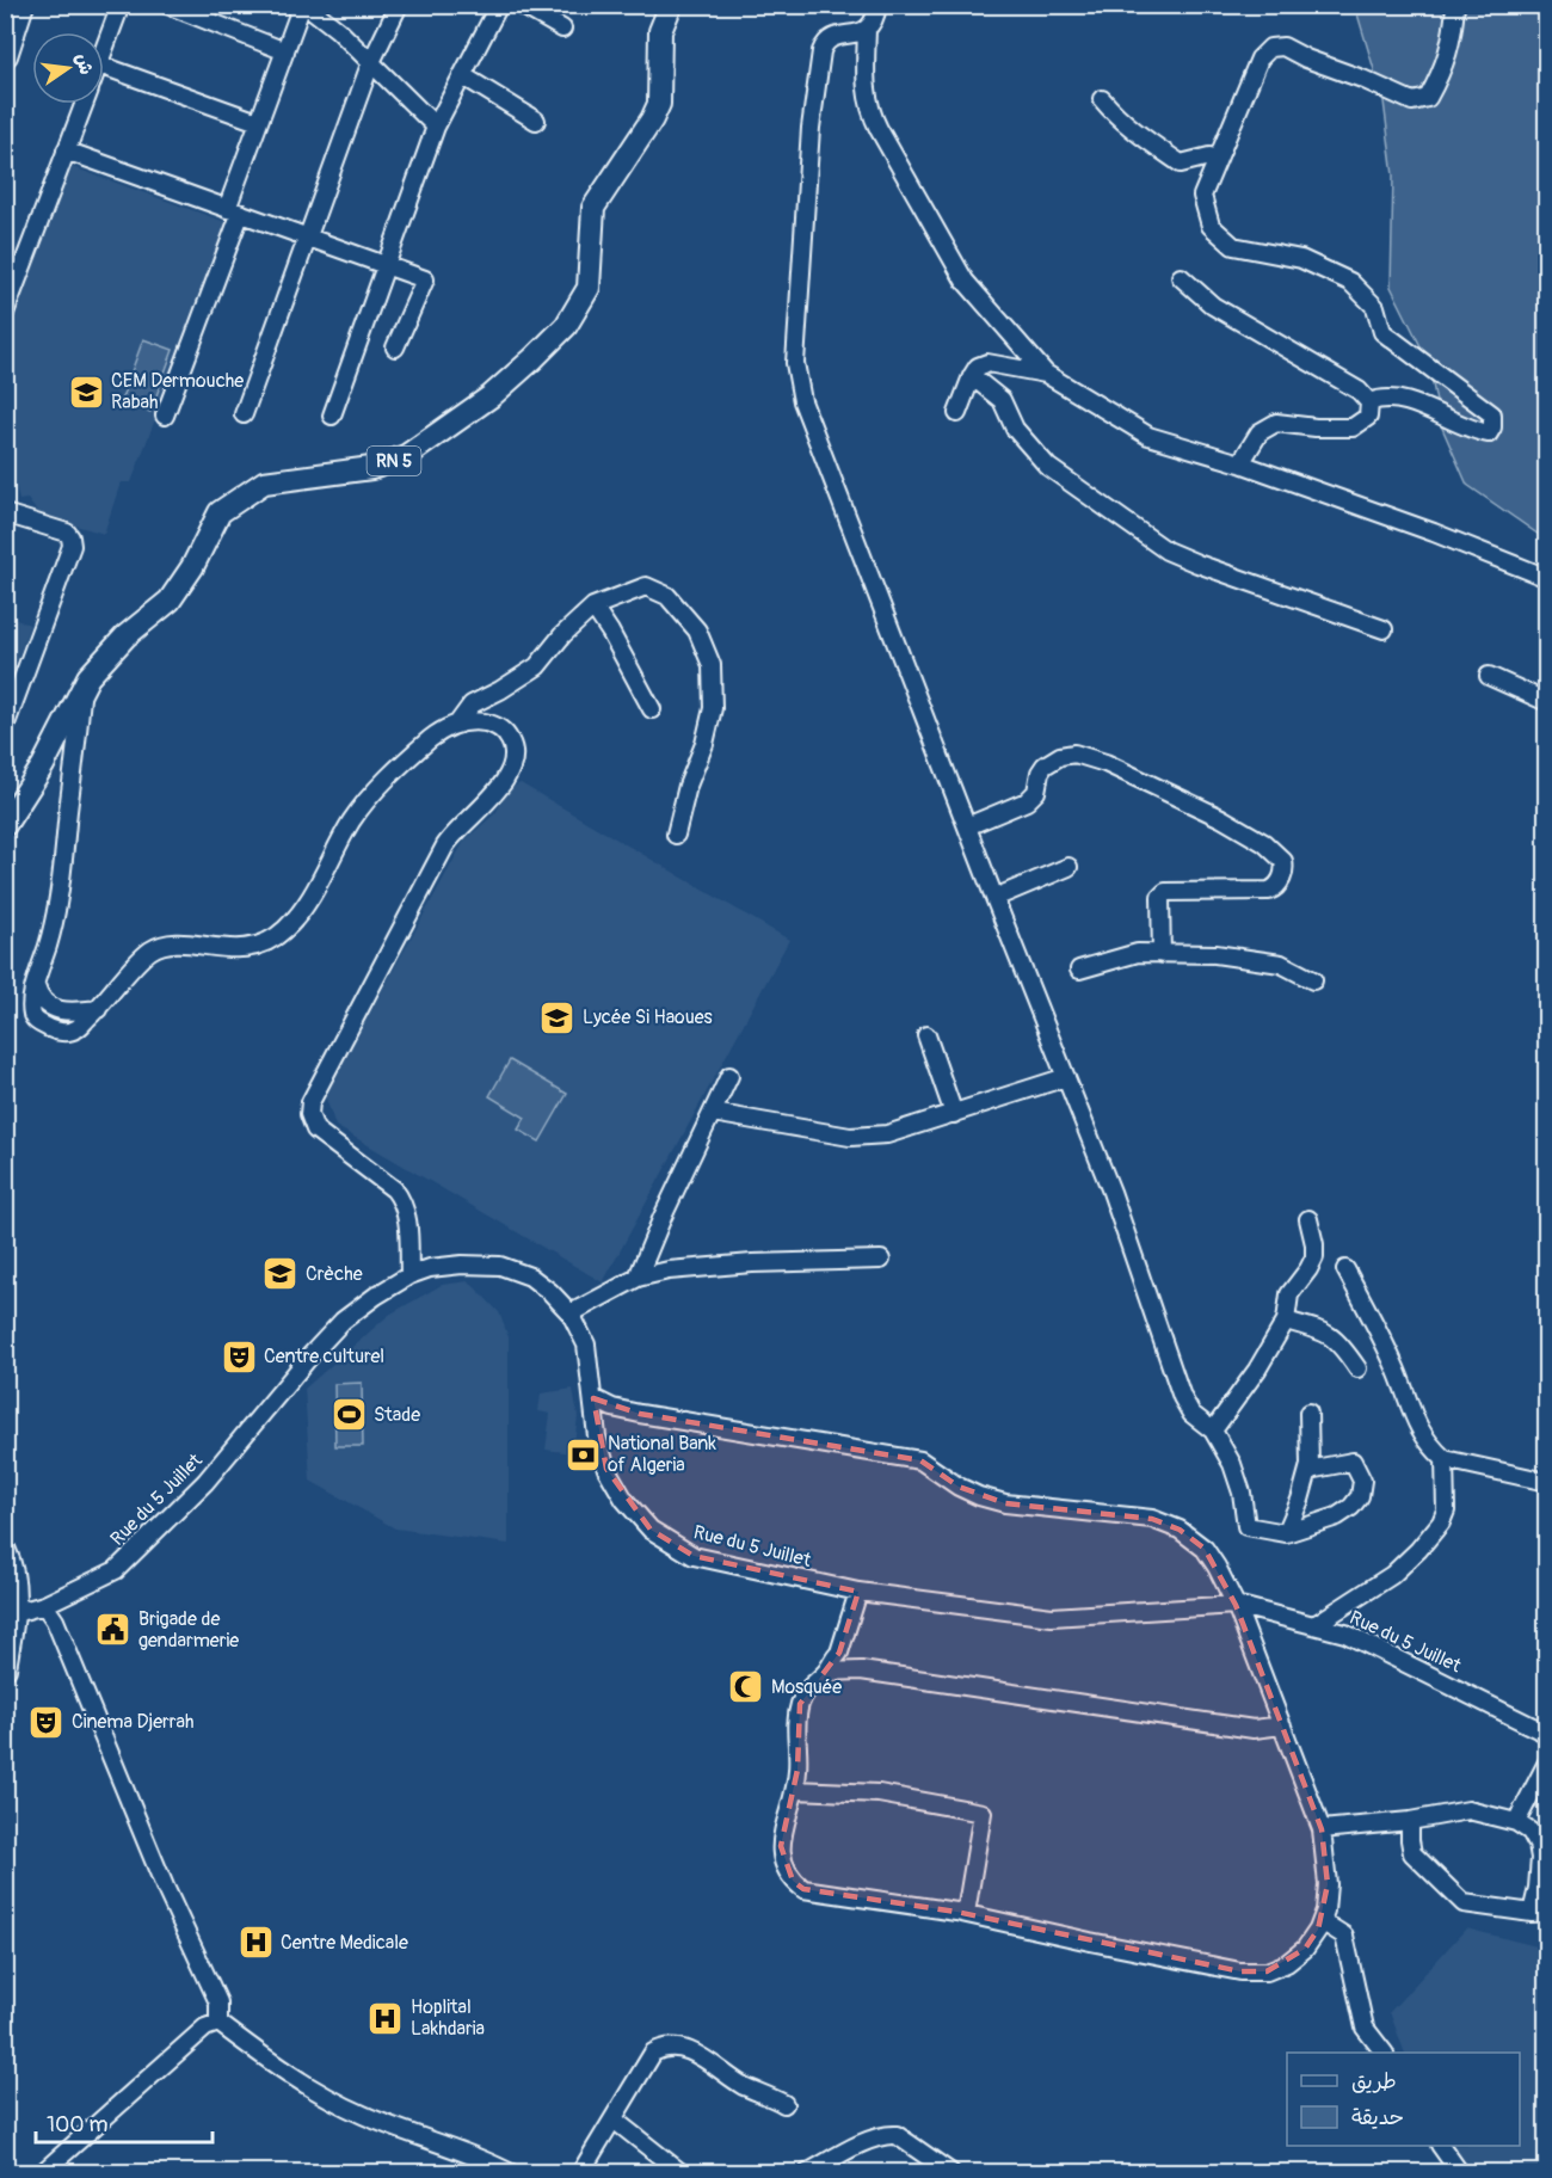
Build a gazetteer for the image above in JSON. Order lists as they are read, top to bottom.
{
  "streets": {
    "main road": ["RN 5"],
    "street": ["Rue du 5 Juillet"]
  },
  "places": {
    "school or university": ["CEM Dermouche Rabah", "Lycée Si Haoues", "Crèche"],
    "theatre": ["Centre culturel", "Cinema Djerrah"],
    "sports": ["Stade"],
    "bank": ["National Bank of Algeria"],
    "public building": ["Brigade de gendarmerie"],
    "mosque": ["Mosquée"],
    "hospital": ["Centre Medicale", "Hoplital Lakhdaria"]
  },
  "legend": ["طريق", "حديقة"],
  "scale_bar": "100 m",
  "north": "right"
}
